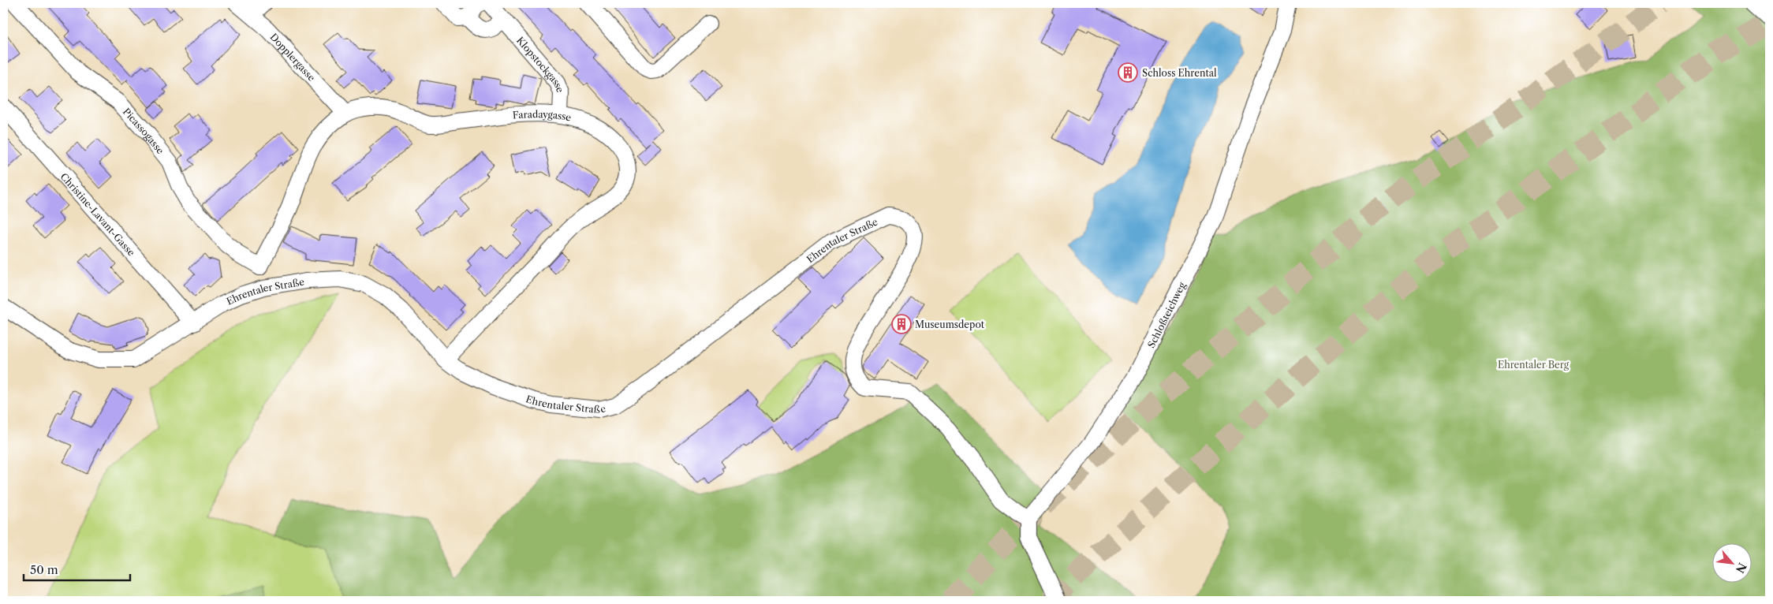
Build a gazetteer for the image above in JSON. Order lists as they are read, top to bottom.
{
  "streets": {
    "street": [
      "Dopplergasse",
      "Klopstockgasse",
      "Faradaygasse",
      "Picassogasse",
      "Christine-Lavant-Gasse",
      "Ehrentaler Straße",
      "Schloßteichweg"
    ]
  },
  "crossings": [
    ["Dopplergasse", "Faradaygasse"],
    ["Klopstockgasse", "Faradaygasse"],
    ["Faradaygasse", "Picassogasse"],
    ["Faradaygasse", "Ehrentaler Straße"],
    ["Christine-Lavant-Gasse", "Ehrentaler Straße"],
    ["Ehrentaler Straße", "Schloßteichweg"]
  ],
  "parks": ["Ehrentaler Berg"],
  "places": {
    "building": ["Schloss Ehrental", "Museumsdepot"]
  },
  "scale_bar": "50 m",
  "north": "bottom right"
}
